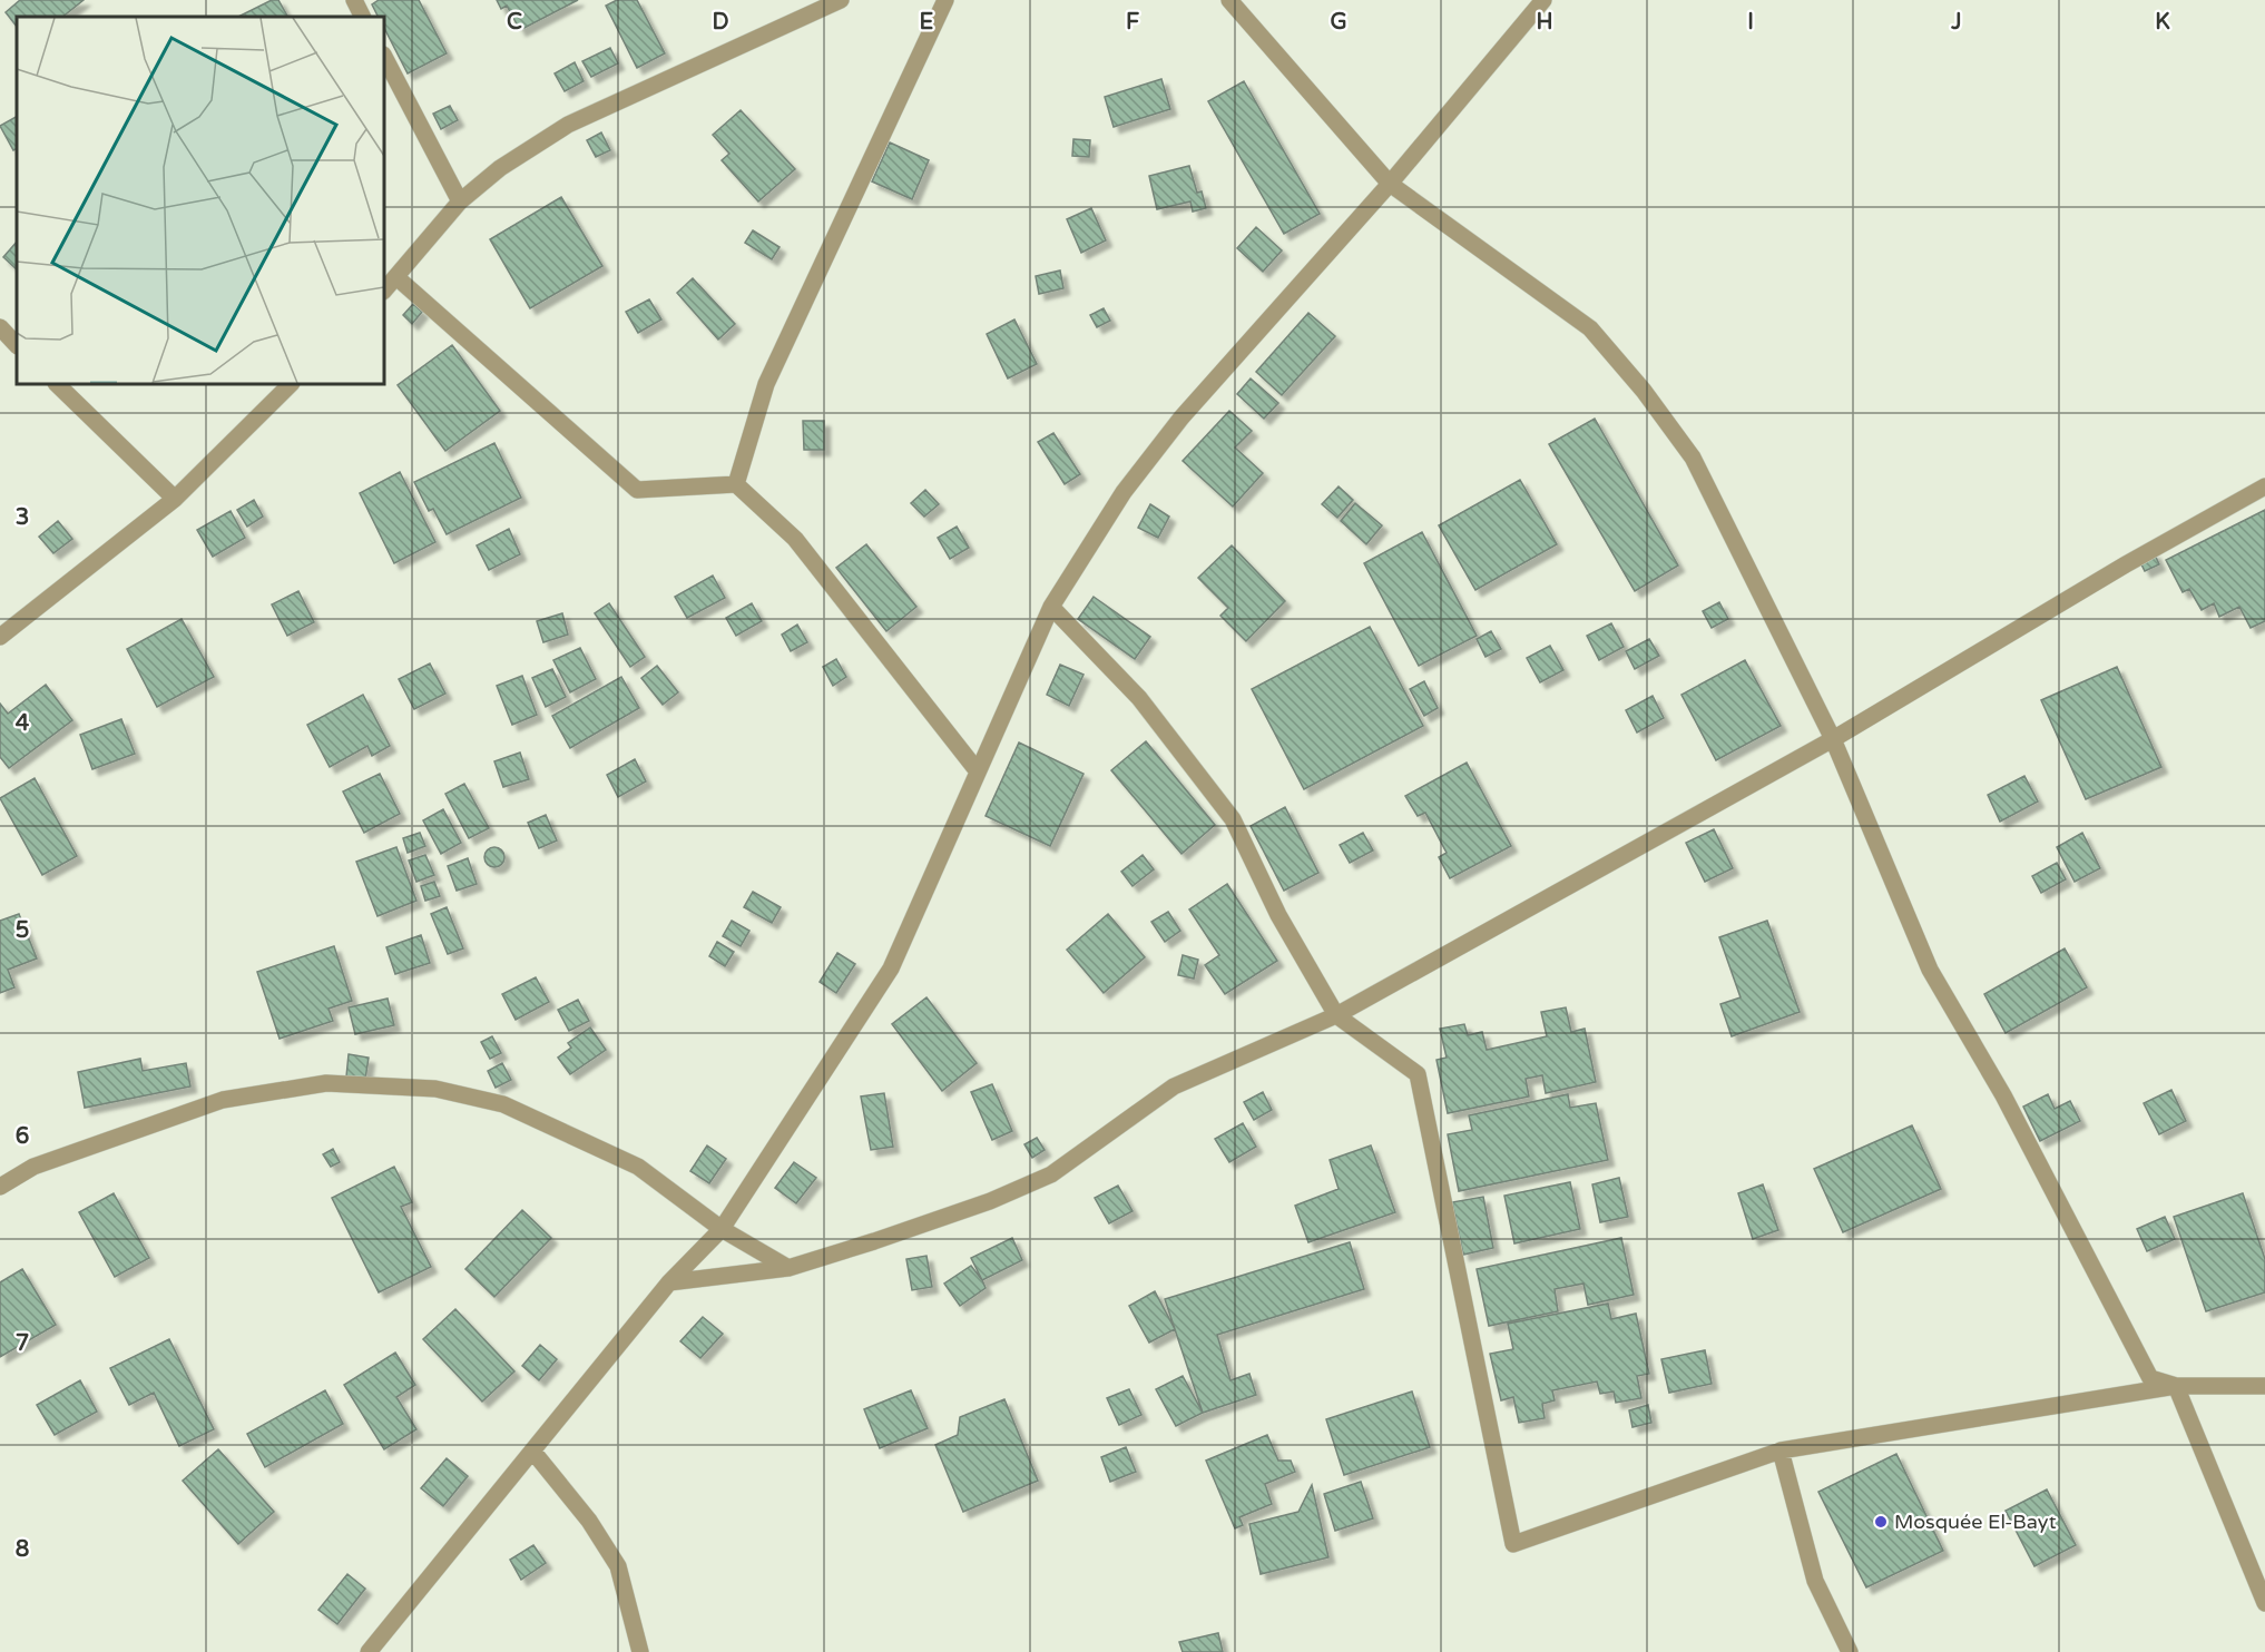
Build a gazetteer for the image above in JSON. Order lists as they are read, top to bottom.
{
  "places": ["Mosquée El-Bayt"],
  "grid": {
    "columns": [
      "C",
      "D",
      "E",
      "F",
      "G",
      "H",
      "I",
      "J",
      "K"
    ],
    "rows": [
      "3",
      "4",
      "5",
      "6",
      "7",
      "8"
    ]
  }
}
